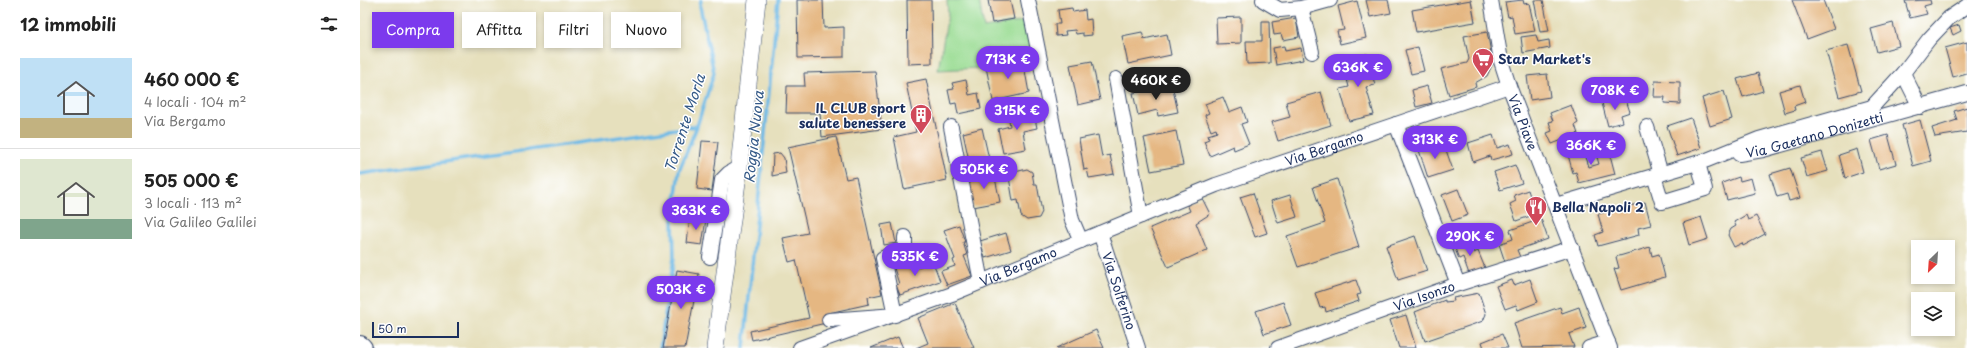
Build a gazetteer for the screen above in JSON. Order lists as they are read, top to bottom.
{
  "streets": {
    "street": [
      "Via Piave",
      "Via Gaetano Donizetti",
      "Via Bergamo",
      "Via Solferino",
      "Via Isonzo"
    ]
  },
  "crossings": [
    ["Via Piave", "Via Gaetano Donizetti"],
    ["Via Piave", "Via Bergamo"],
    ["Via Piave", "Via Isonzo"],
    ["Via Bergamo", "Via Solferino"]
  ],
  "water": ["Torrente Morla", "Roggia Nuova"],
  "places": {
    "supermarket": ["Star Market's"],
    "building": ["IL CLUB sport salute benessere"],
    "restaurant": ["Bella Napoli 2"]
  },
  "scale_bar": "50 m",
  "north": "bottom left",
  "page": {
    "heading": "12 immobili",
    "chip": [
      "Compra",
      "Affitta",
      "Filtri",
      "Nuovo"
    ],
    "price": [
      "713K €",
      "636K €",
      "460K €",
      "708K €",
      "315K €",
      "313K €",
      "366K €",
      "505K €",
      "363K €",
      "290K €",
      "535K €",
      "503K €"
    ],
    "list": [
      {
        "name": "460 000 €",
        "note": "4 locali · 104 m² · Via Bergamo"
      },
      {
        "name": "505 000 €",
        "note": "3 locali · 113 m² · Via Galileo Galilei"
      }
    ],
    "scale": "50 m"
  }
}
